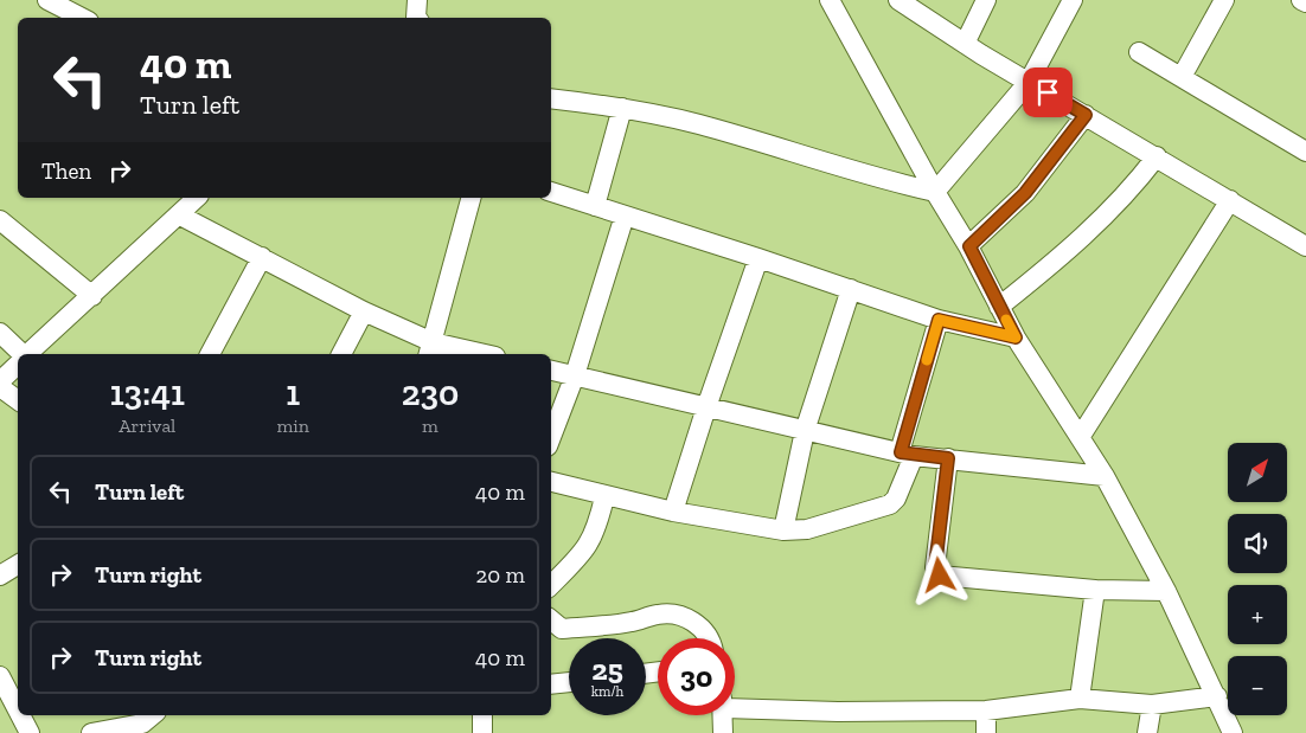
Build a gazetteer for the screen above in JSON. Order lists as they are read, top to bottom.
{
  "north": "top right",
  "page": {
    "turn": ["40 m", "Turn left"],
    "then": "Then",
    "eta": [
      "13:41",
      "Arrival",
      "1",
      "min",
      "230",
      "m"
    ],
    "map_buttons": ["+", "−"],
    "list": [
      {
        "name": "Turn left",
        "value": "40 m"
      },
      {
        "name": "Turn right",
        "value": "20 m"
      },
      {
        "name": "Turn right",
        "value": "40 m"
      }
    ],
    "speed": "25 km/h",
    "limit": "30"
  }
}
